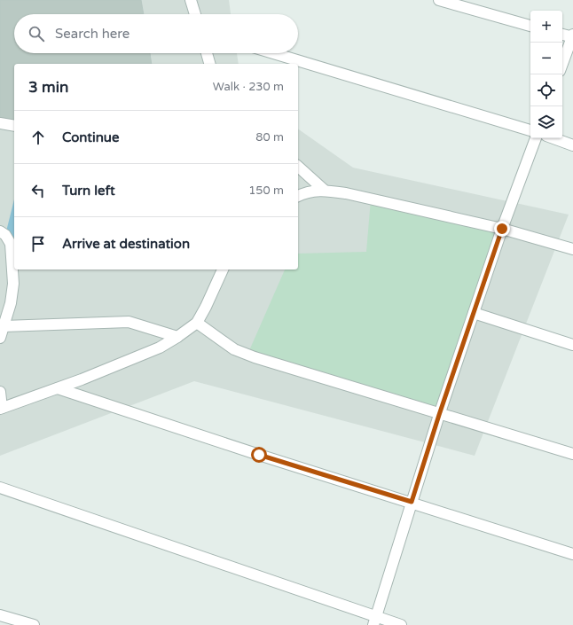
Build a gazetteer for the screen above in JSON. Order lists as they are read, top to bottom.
{
  "page": {
    "map_buttons": ["+", "−"],
    "search": "Search here",
    "heading": ["3 min", "Walk · 230 m"],
    "list": [
      ["Continue", "80 m"],
      ["Turn left", "150 m"],
      "Arrive at destination"
    ]
  }
}
